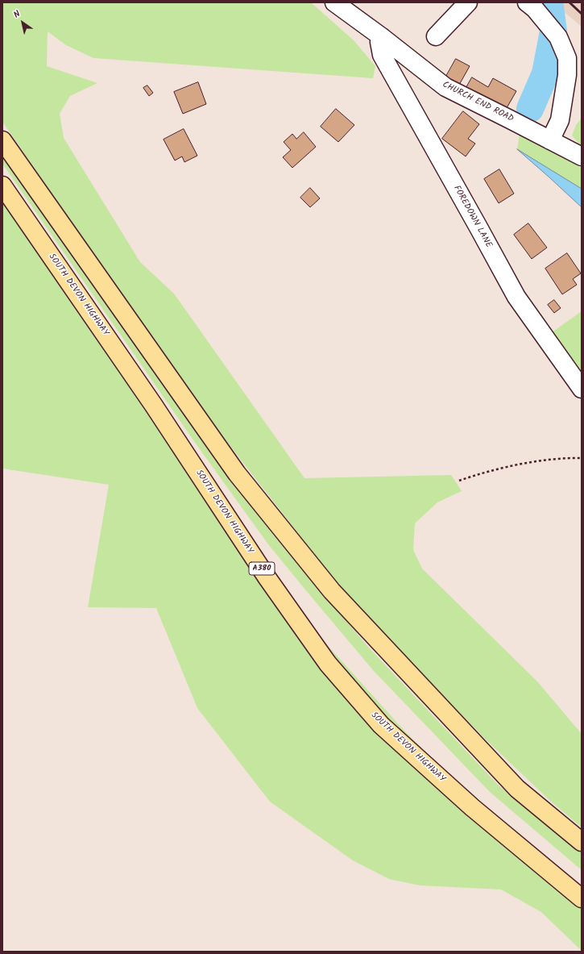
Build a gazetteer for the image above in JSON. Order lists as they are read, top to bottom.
{
  "streets": {
    "highway": ["SOUTH DEVON HIGHWAY", "A380"],
    "street": ["CHURCH END ROAD", "FOREDOWN LANE"]
  },
  "crossings": [
    ["CHURCH END ROAD", "FOREDOWN LANE"]
  ],
  "north": "top left"
}
